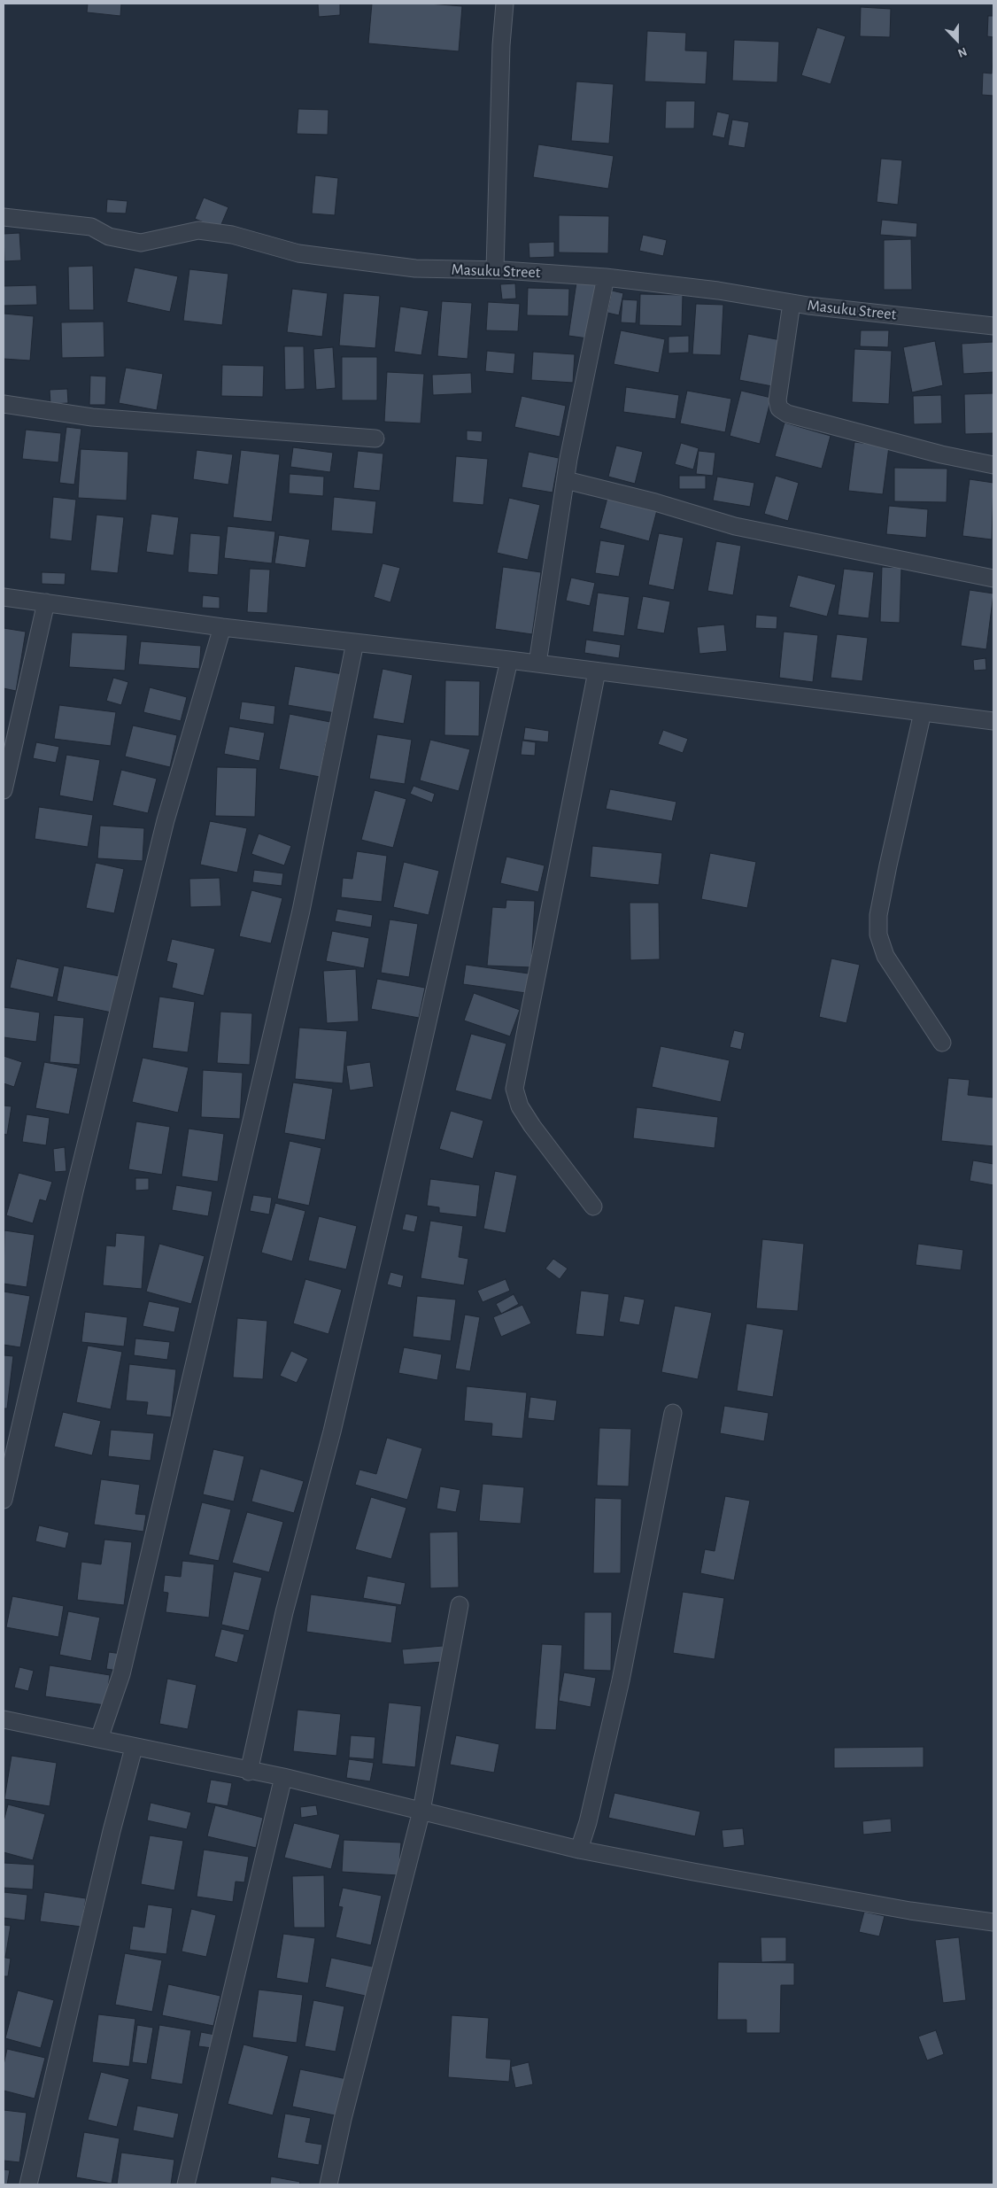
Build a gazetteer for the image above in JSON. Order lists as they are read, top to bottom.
{
  "streets": {
    "street": ["Masuku Street"]
  },
  "north": "bottom"
}
